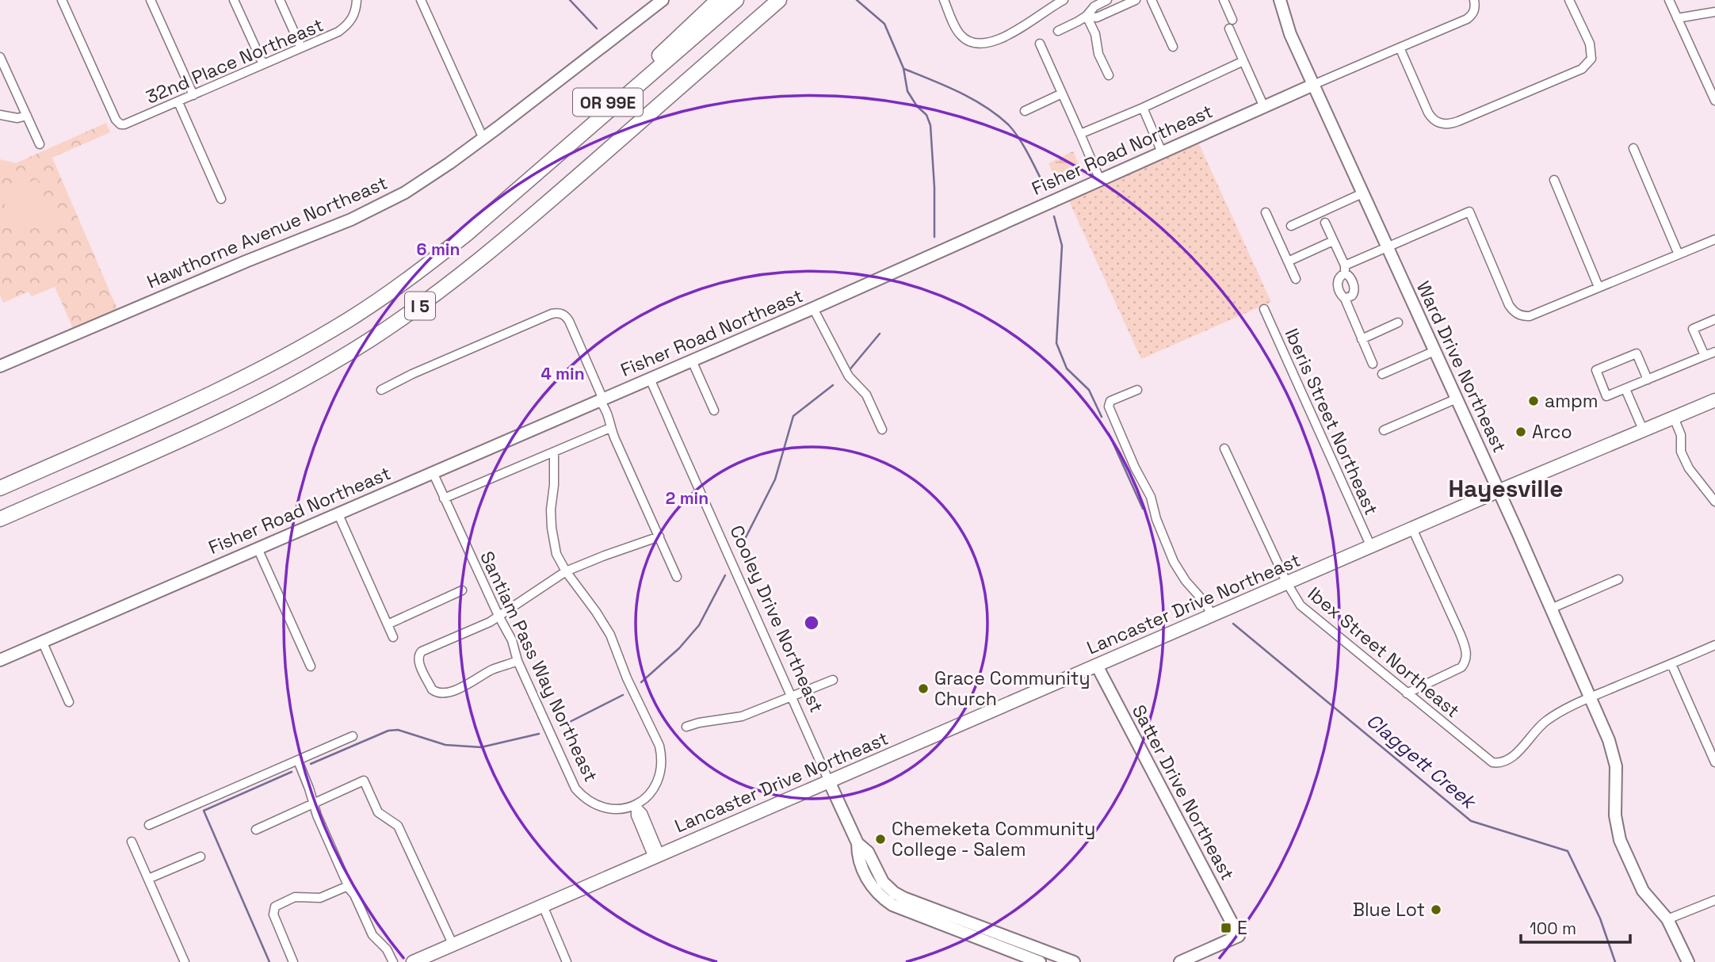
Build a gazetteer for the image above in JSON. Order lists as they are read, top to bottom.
{
  "streets": {
    "highway": ["OR 99E", "I 5"],
    "main road": ["Lancaster Drive Northeast"],
    "street": [
      "32nd Place Northeast",
      "Fisher Road Northeast",
      "Hawthorne Avenue Northeast",
      "Ward Drive Northeast",
      "Iberis Street Northeast",
      "Cooley Drive Northeast",
      "Ibex Street Northeast",
      "Santiam Pass Way Northeast",
      "Satter Drive Northeast"
    ]
  },
  "crossings": [
    ["OR 99E", "I 5"],
    ["Fisher Road Northeast", "Ward Drive Northeast"],
    ["Fisher Road Northeast", "Cooley Drive Northeast"],
    ["Fisher Road Northeast", "Santiam Pass Way Northeast"],
    ["Ward Drive Northeast", "Lancaster Drive Northeast"],
    ["Ward Drive Northeast", "Ibex Street Northeast"],
    ["Iberis Street Northeast", "Lancaster Drive Northeast"],
    ["Lancaster Drive Northeast", "Cooley Drive Northeast"],
    ["Lancaster Drive Northeast", "Ibex Street Northeast"],
    ["Lancaster Drive Northeast", "Satter Drive Northeast"]
  ],
  "districts": ["Hayesville"],
  "water": ["Claggett Creek"],
  "places": {
    "other": [
      "ampm",
      "Arco",
      "Grace Community Church",
      "Chemeketa Community College - Salem",
      "Blue Lot"
    ],
    "transit": ["E"]
  },
  "scale_bar": "100 m",
  "rings": ["6 min", "4 min", "2 min"]
}
